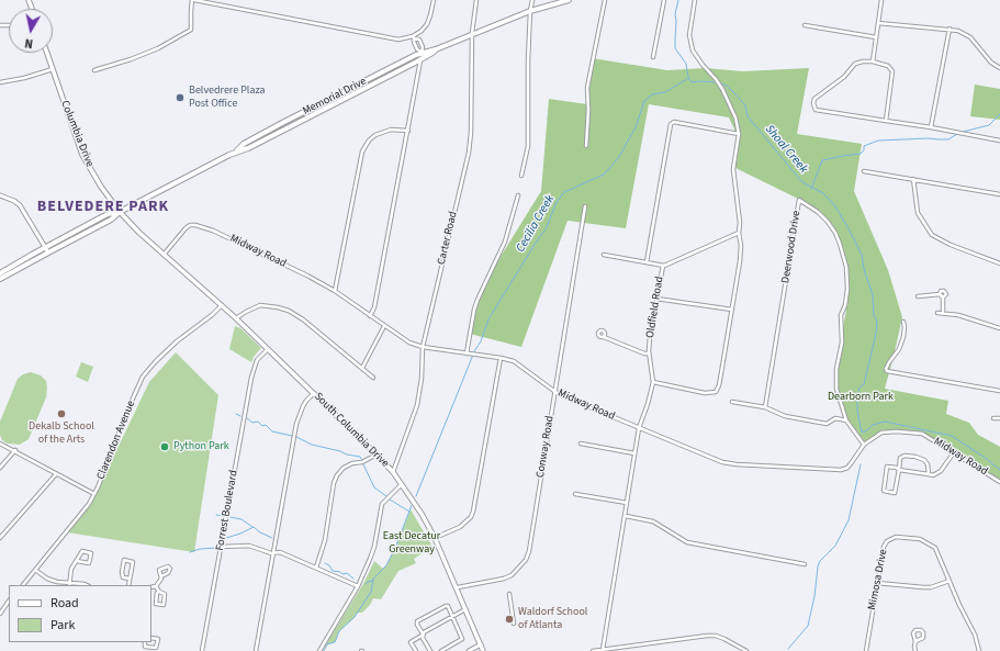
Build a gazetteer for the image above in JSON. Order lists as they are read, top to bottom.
{
  "streets": {
    "main road": ["Memorial Drive", "Columbia Drive", "South Columbia Drive"],
    "street": [
      "Carter Road",
      "Deerwood Drive",
      "Midway Road",
      "Oldfield Road",
      "Clarendon Avenue",
      "Conway Road",
      "Forrest Boulevard",
      "Mimosa Drive"
    ]
  },
  "crossings": [
    ["Memorial Drive", "Columbia Drive"],
    ["Memorial Drive", "Carter Road"],
    ["Columbia Drive", "Midway Road"],
    ["Columbia Drive", "South Columbia Drive"],
    ["Columbia Drive", "Clarendon Avenue"],
    ["Carter Road", "Midway Road"],
    ["Carter Road", "South Columbia Drive"],
    ["Deerwood Drive", "Midway Road"],
    ["Midway Road", "Oldfield Road"],
    ["Midway Road", "Conway Road"],
    ["South Columbia Drive", "Clarendon Avenue"],
    ["South Columbia Drive", "Conway Road"],
    ["South Columbia Drive", "Forrest Boulevard"]
  ],
  "districts": ["BELVEDERE PARK"],
  "water": ["Shoal Creek", "Cecilia Creek"],
  "parks": ["Dearborn Park", "East Decatur Greenway"],
  "places": [
    "Belvedrere Plaza Post Office",
    "Dekalb School of the Arts",
    "Python Park",
    "Waldorf School of Atlanta"
  ],
  "legend": ["Road", "Park"],
  "north": "bottom"
}
